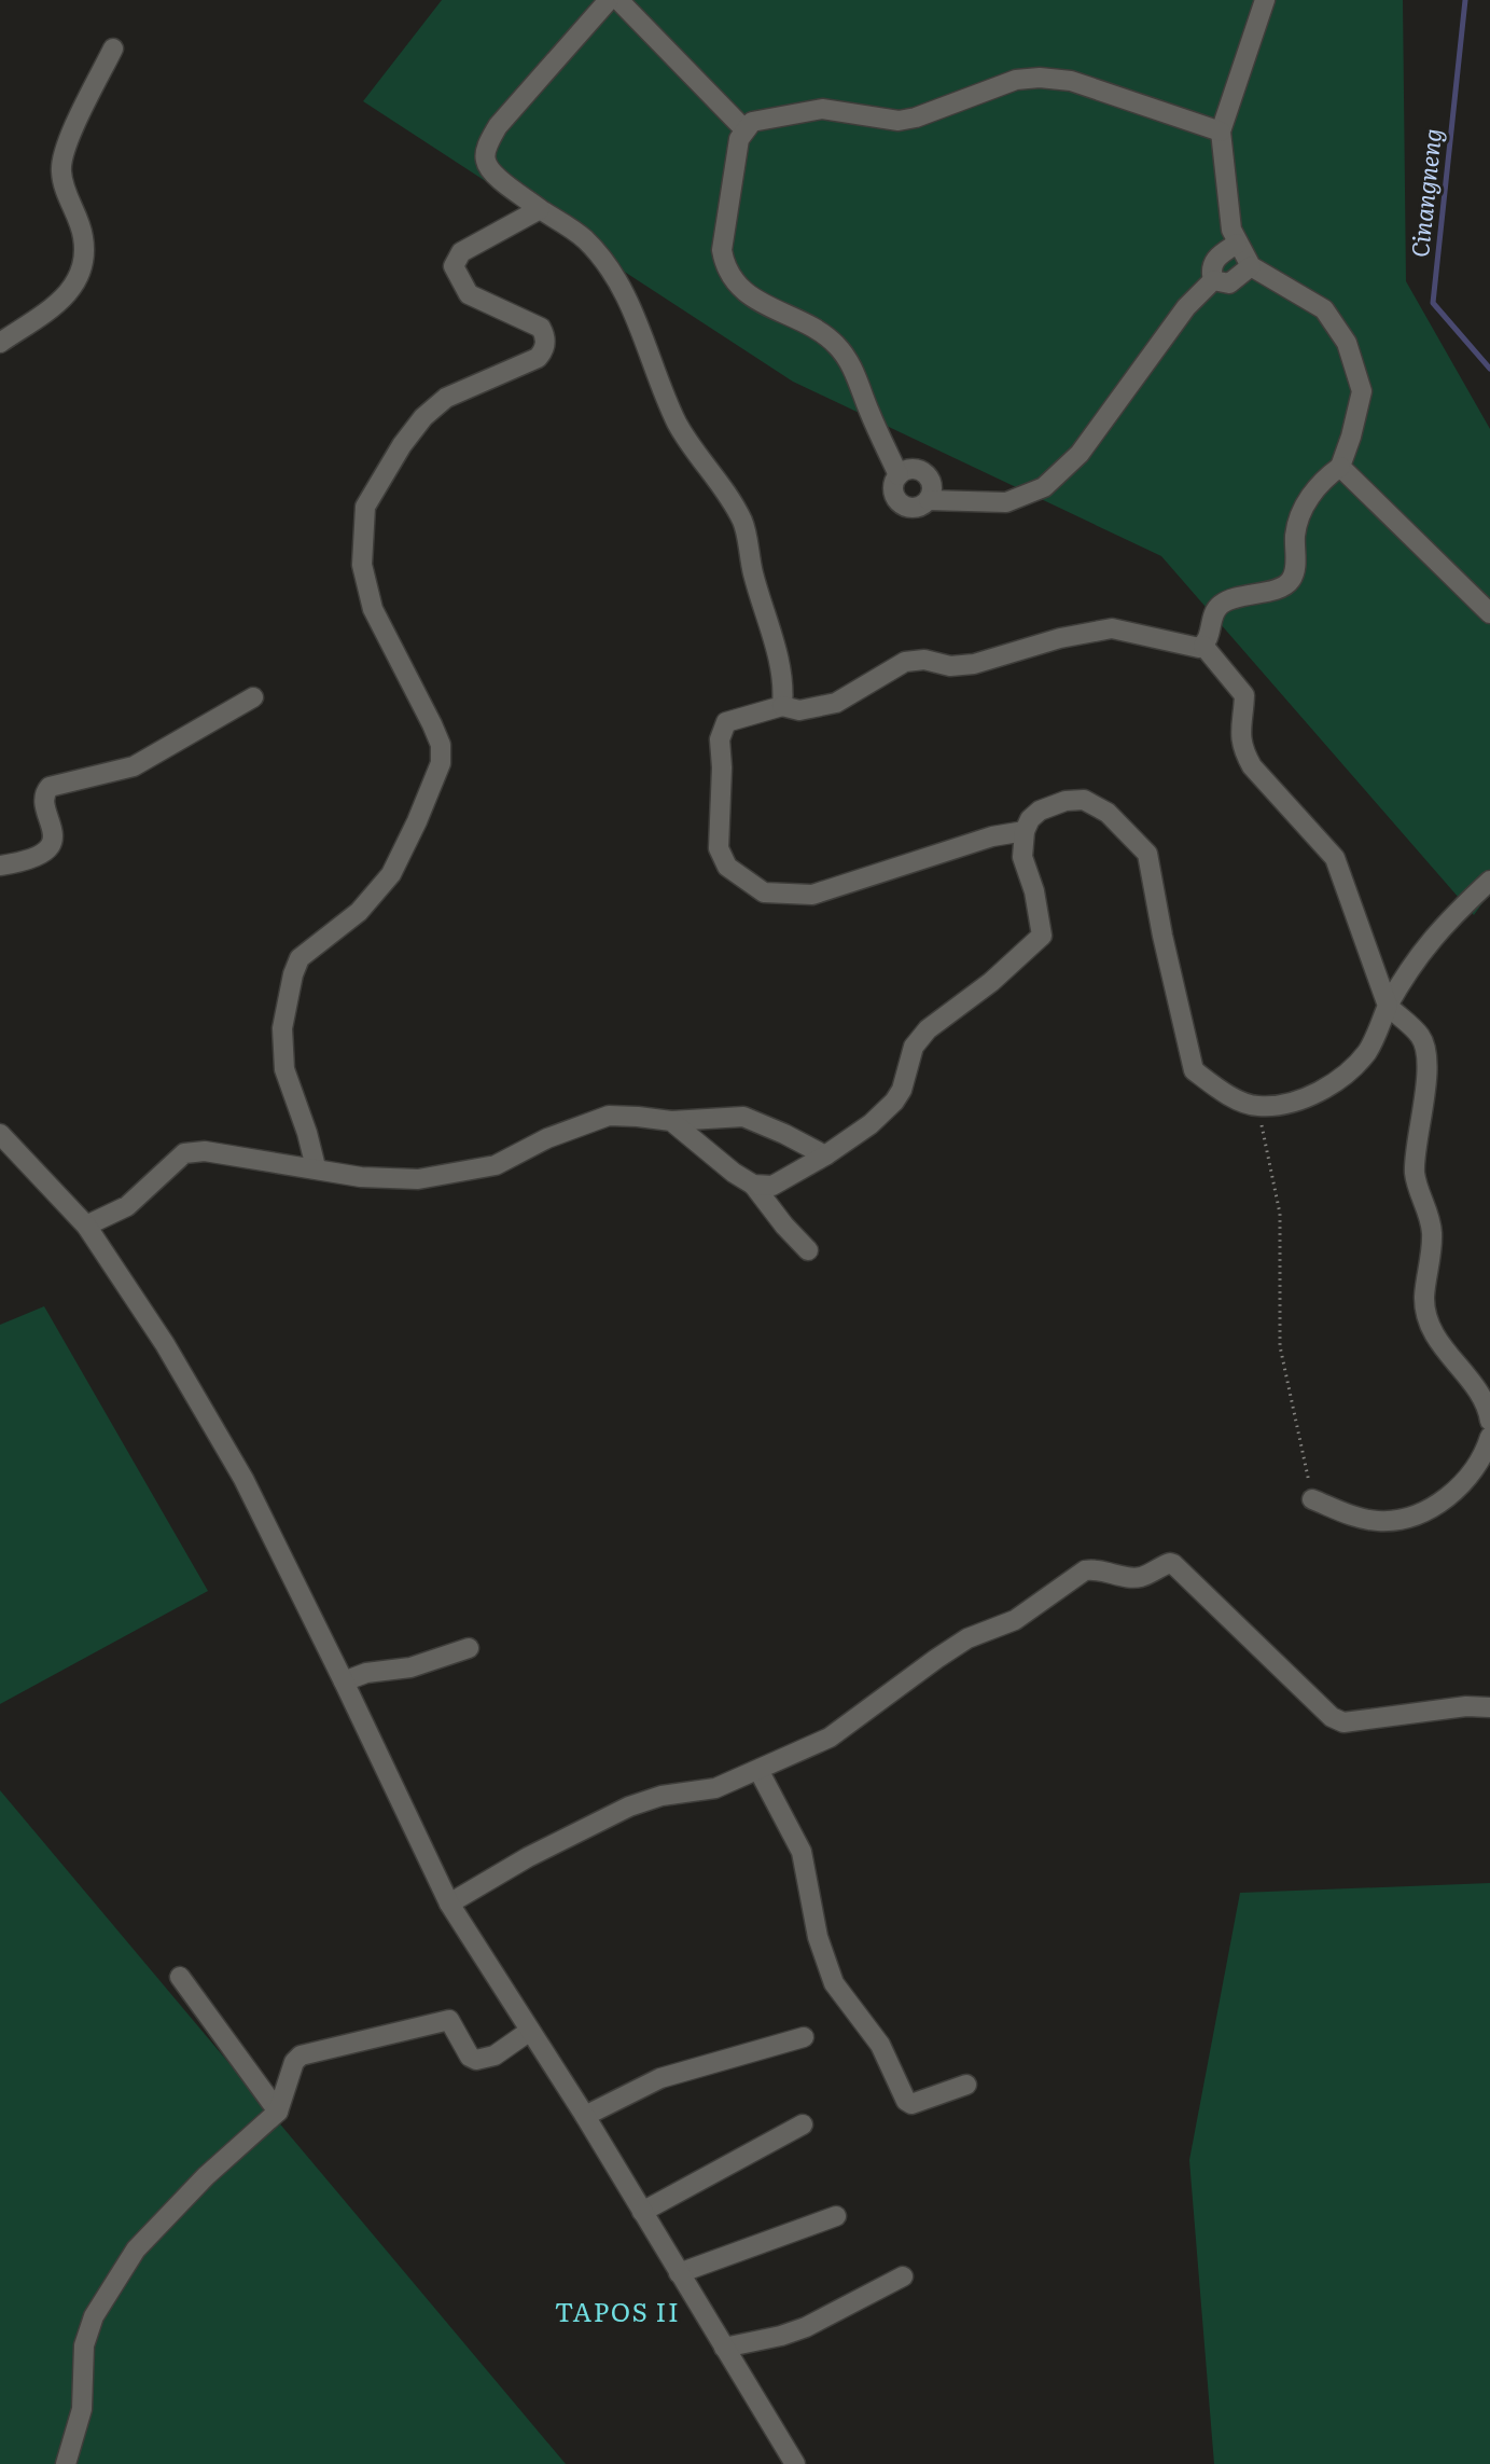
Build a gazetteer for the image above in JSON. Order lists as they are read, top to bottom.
{
  "districts": ["TAPOS II"],
  "water": ["Cinangneng"]
}
